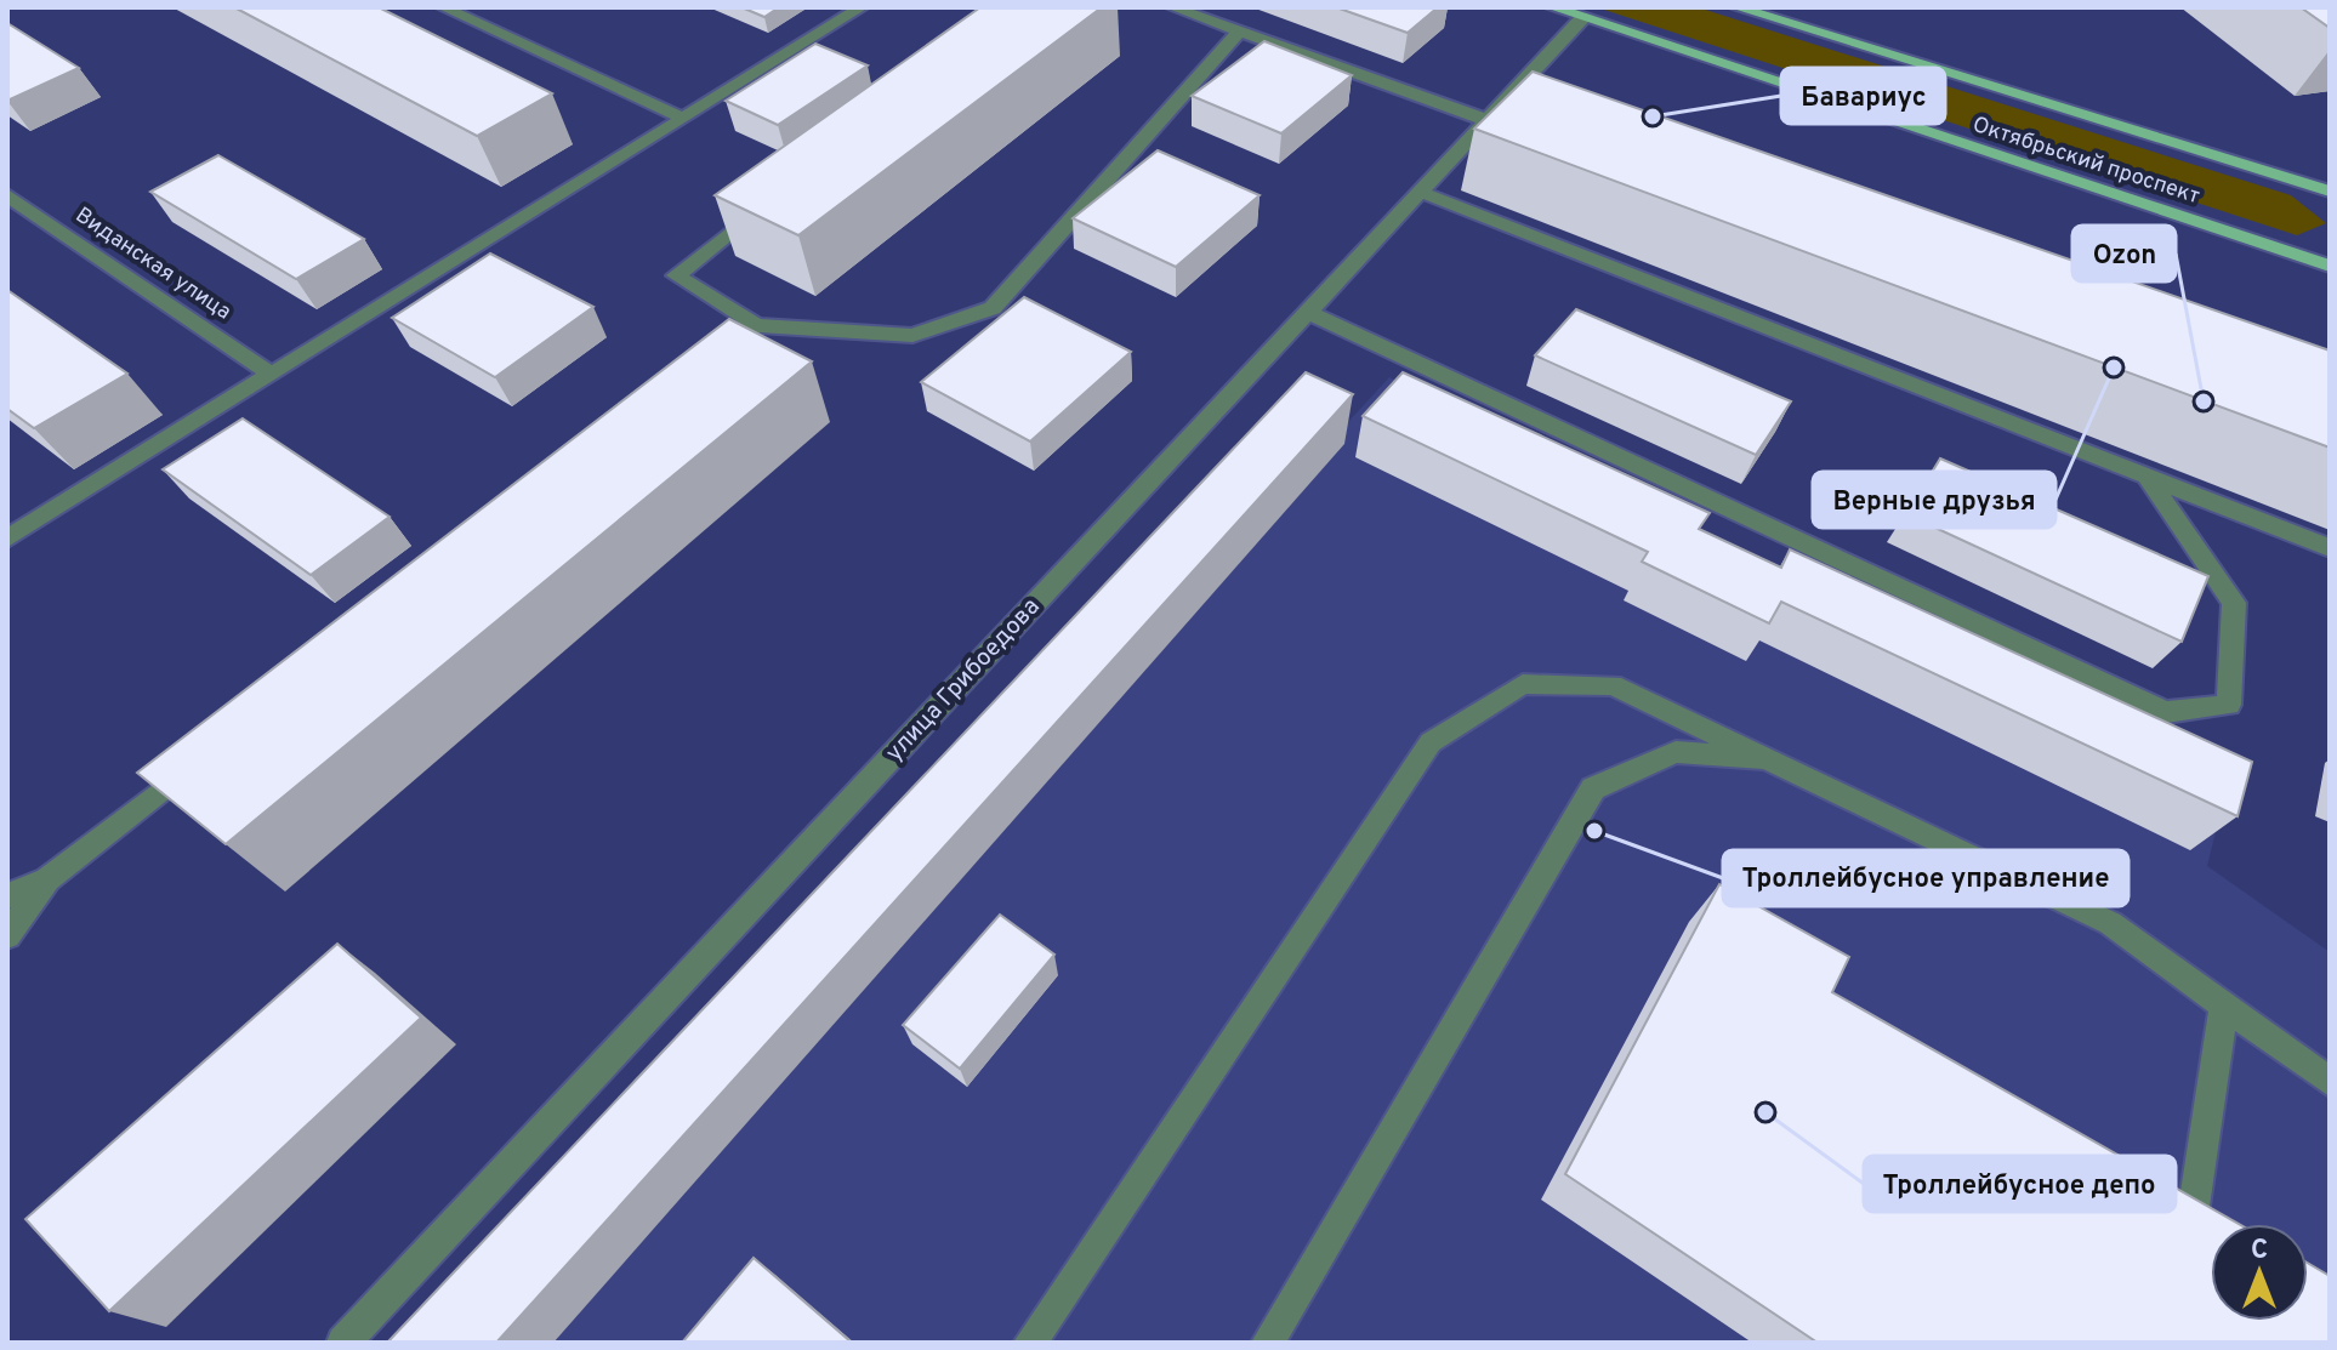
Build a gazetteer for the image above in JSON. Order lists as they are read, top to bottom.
{
  "streets": {
    "main road": ["Октябрьский проспект"],
    "street": ["Виданская улица", "улица Грибоедова"]
  },
  "crossings": [
    ["Октябрьский проспект", "улица Грибоедова"]
  ],
  "places": [
    "Бавариус",
    "Верные друзья",
    "Ozon",
    "Троллейбусное управление",
    "Троллейбусное депо"
  ],
  "north": "top"
}
